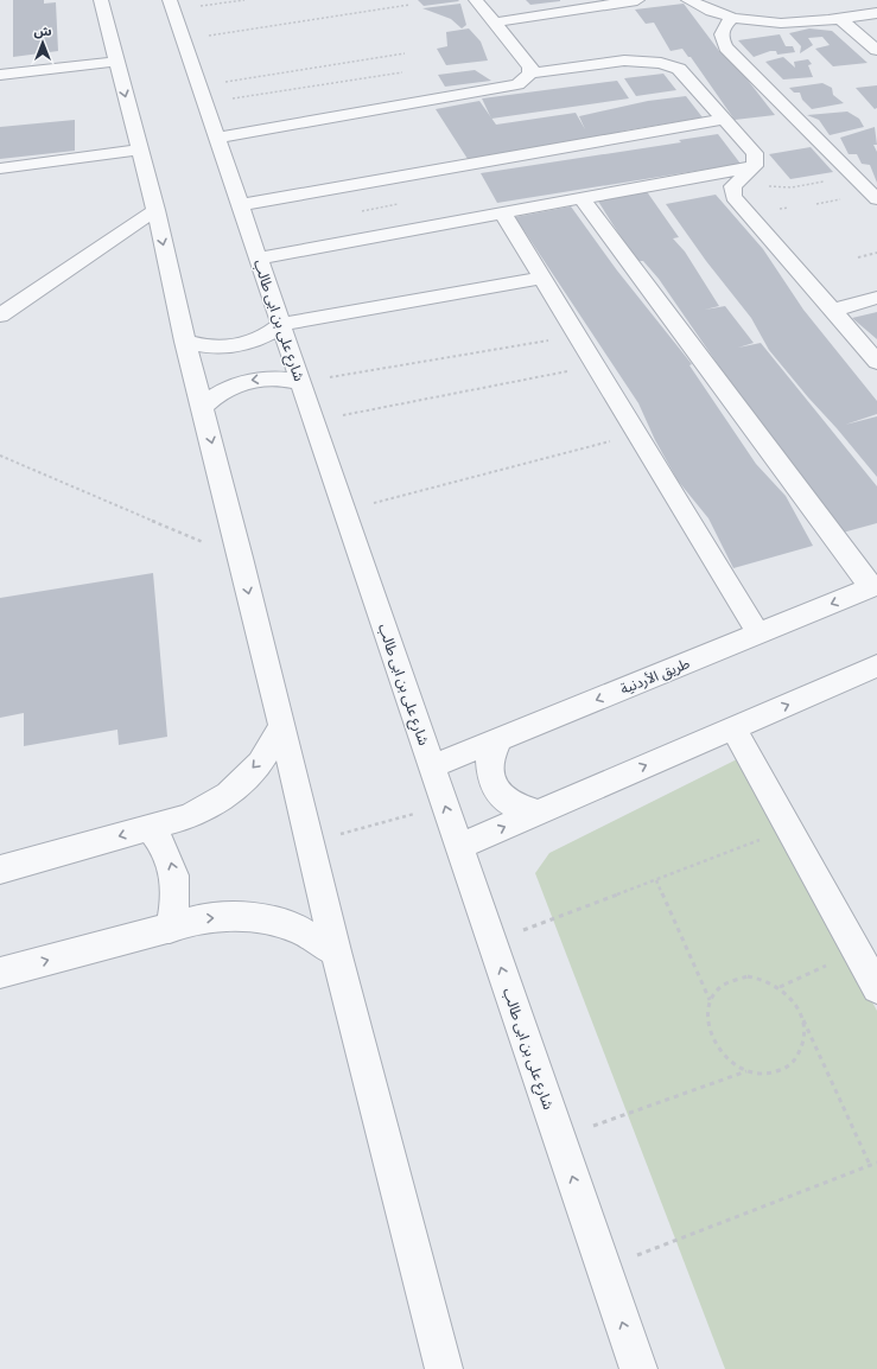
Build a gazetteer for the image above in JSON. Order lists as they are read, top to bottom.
{
  "streets": {
    "street": ["شارع على بن ابى طالب", "طريق الأردنية"]
  },
  "crossings": [
    ["شارع على بن ابى طالب", "طريق الأردنية"]
  ],
  "north": "top"
}
